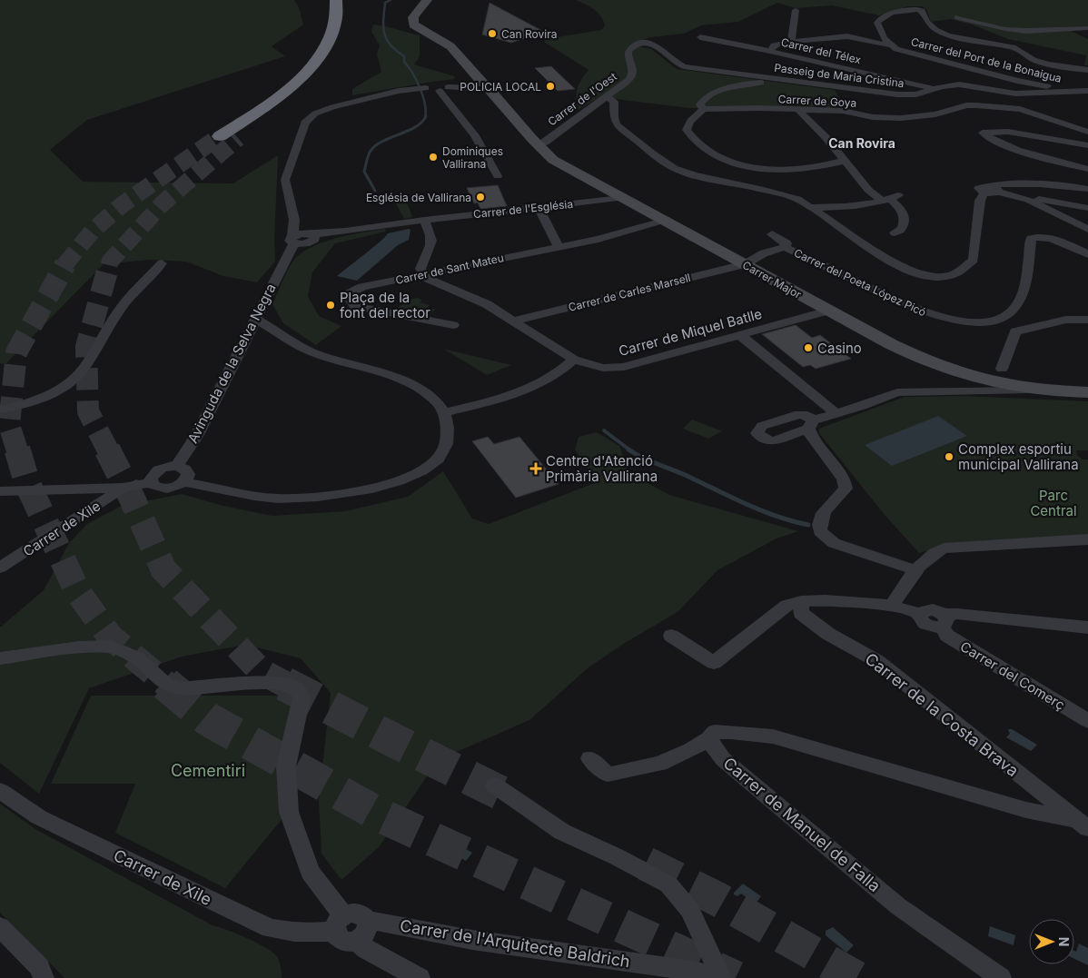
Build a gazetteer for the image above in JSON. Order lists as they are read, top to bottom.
{
  "streets": {
    "street": [
      "Carrer del Télex",
      "Carrer del Port de la Bonaigua",
      "Passeig de Maria Cristina",
      "Carrer de l'Oest",
      "Carrer de Goya",
      "Carrer de l'Església",
      "Carrer de Sant Mateu",
      "Carrer Major",
      "Carrer del Poeta López Picó",
      "Carrer de Carles Marsell",
      "Carrer de Miquel Batlle",
      "Avinguda de la Selva Negra",
      "Carrer de Xile",
      "Carrer del Comerç",
      "Carrer de la Costa Brava",
      "Carrer de Manuel de Falla",
      "Carrer de l'Arquitecte Baldrich"
    ]
  },
  "crossings": [
    ["Carrer del Télex", "Carrer del Port de la Bonaigua"],
    ["Carrer del Télex", "Passeig de Maria Cristina"],
    ["Carrer del Port de la Bonaigua", "Passeig de Maria Cristina"],
    ["Passeig de Maria Cristina", "Carrer de l'Oest"],
    ["Passeig de Maria Cristina", "Carrer de Goya"],
    ["Carrer de l'Oest", "Carrer Major"],
    ["Carrer de l'Església", "Carrer Major"],
    ["Carrer de l'Església", "Avinguda de la Selva Negra"],
    ["Carrer de Sant Mateu", "Carrer Major"],
    ["Carrer de Sant Mateu", "Carrer de Miquel Batlle"],
    ["Carrer Major", "Carrer de Carles Marsell"],
    ["Carrer Major", "Carrer de Miquel Batlle"],
    ["Carrer del Poeta López Picó", "Carrer de Carles Marsell"],
    ["Carrer de Carles Marsell", "Carrer de Miquel Batlle"],
    ["Carrer de Xile", "Carrer de l'Arquitecte Baldrich"]
  ],
  "districts": ["Can Rovira"],
  "parks": ["Parc Central", "Cementiri"],
  "places": {
    "other": [
      "Can Rovira",
      "POLICIA LOCAL",
      "Dominiques Vallirana",
      "Església de Vallirana",
      "Plaça de la font del rector",
      "Casino",
      "Complex esportiu municipal Vallirana"
    ],
    "health": ["Centre d'Atenció Primària Vallirana"]
  },
  "north": "right"
}
